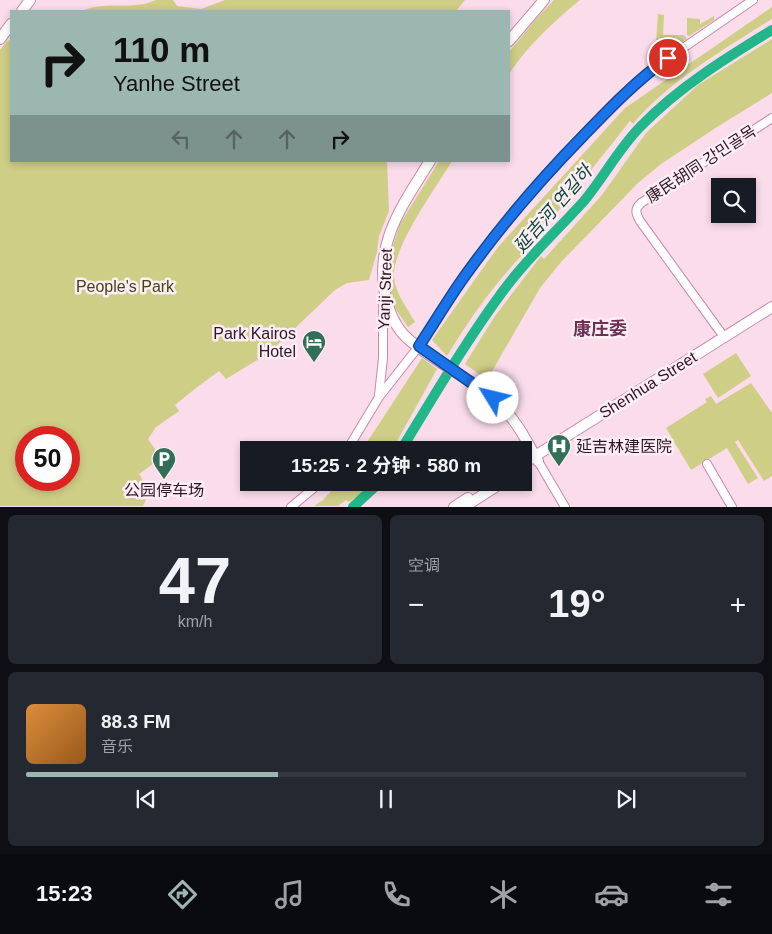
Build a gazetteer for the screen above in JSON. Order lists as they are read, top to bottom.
{
  "streets": {
    "main road": ["Yanji Street", "Shenhua Street"],
    "street": ["康民胡同 강민골목"]
  },
  "crossings": [
    ["康民胡同 강민골목", "Shenhua Street"]
  ],
  "districts": ["康庄委"],
  "water": ["延吉河 연길하"],
  "parks": ["People's Park"],
  "places": {
    "hotel": ["Park Kairos Hotel"],
    "hospital": ["延吉林建医院"],
    "parking": ["公园停车场"]
  },
  "page": {
    "turn": ["110 m", "Yanhe Street"],
    "limit": "50",
    "trip": "15:25 · 2 分钟 · 580 m",
    "tile": [
      ["47", "km/h"],
      "空调"
    ],
    "heat": ["−", "19°", "+"],
    "song": ["88.3 FM", "音乐"],
    "tabs": "15:23"
  }
}
